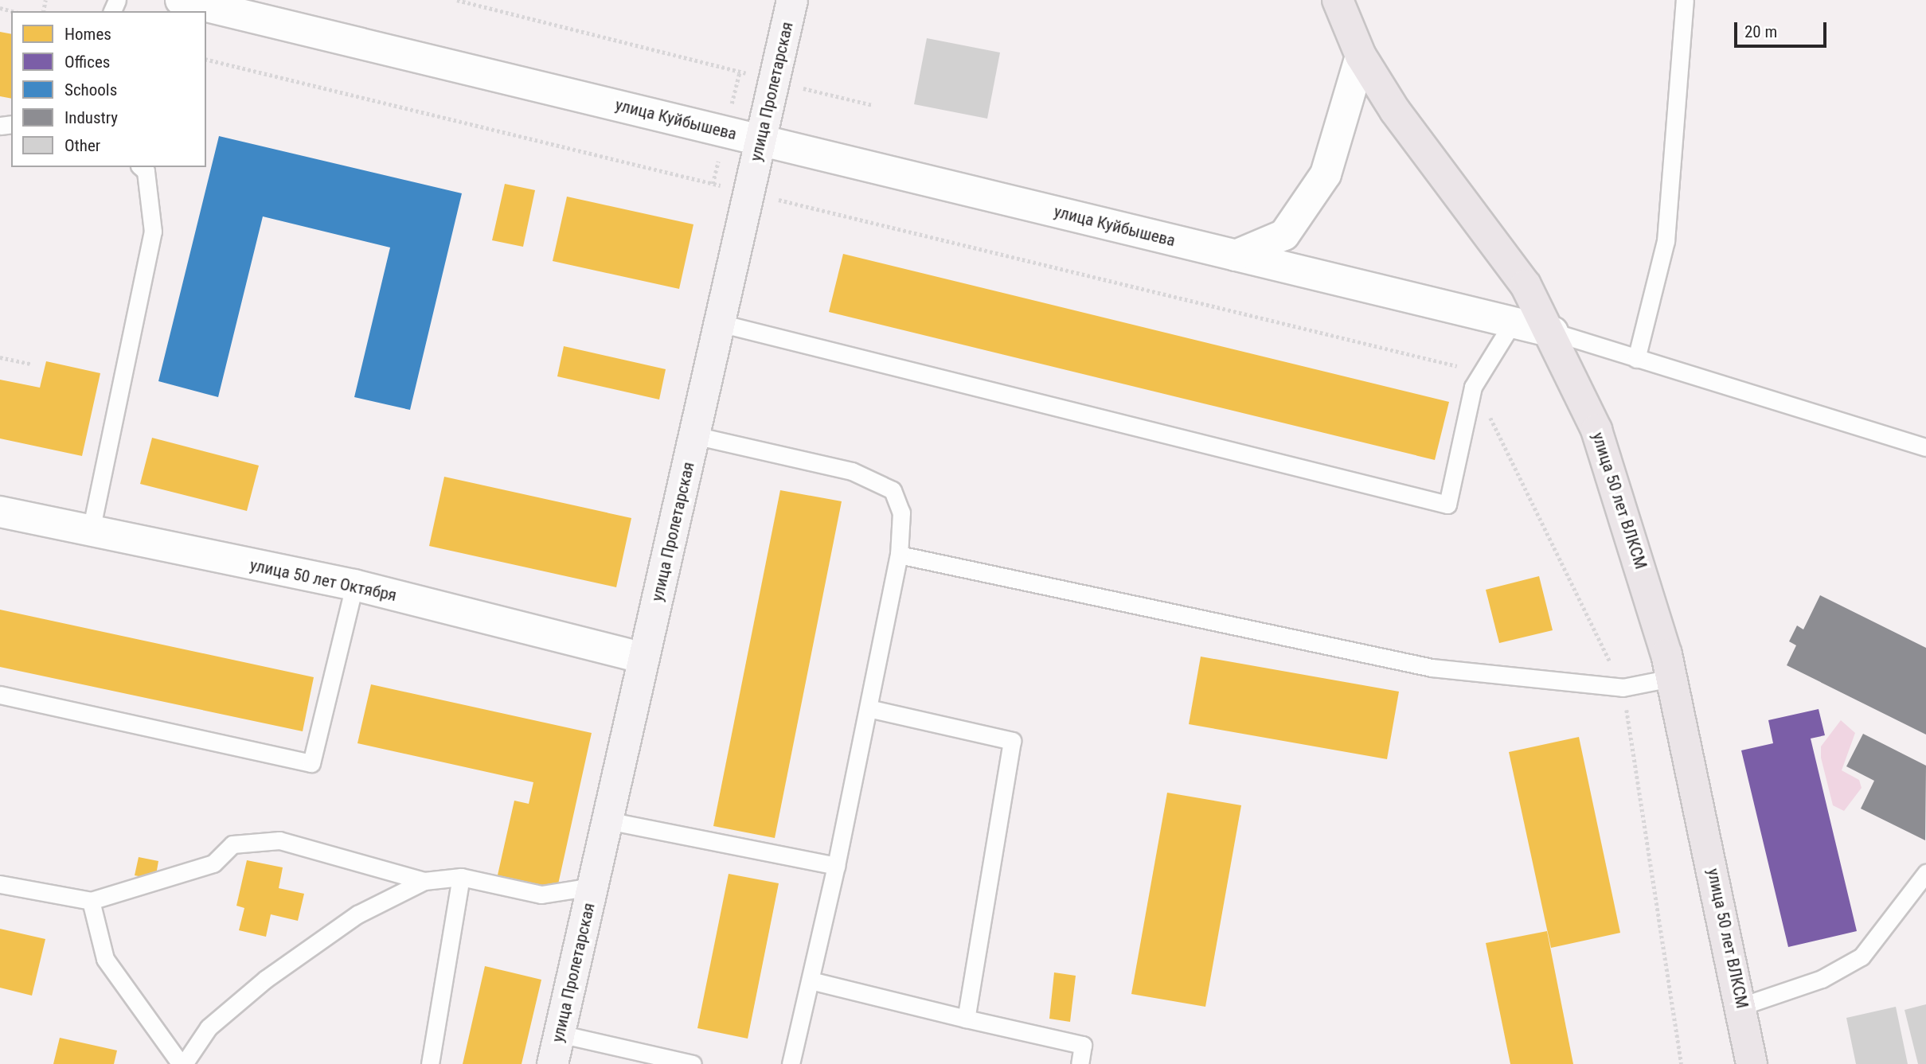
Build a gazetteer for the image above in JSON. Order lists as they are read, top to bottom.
{
  "streets": {
    "main road": ["улица Пролетарская", "улица 50 лет ВЛКСМ"],
    "street": ["улица Куйбышева", "улица 50 лет Октября"]
  },
  "crossings": [
    ["улица Пролетарская", "улица Куйбышева"],
    ["улица Пролетарская", "улица 50 лет Октября"],
    ["улица Куйбышева", "улица 50 лет ВЛКСМ"]
  ],
  "legend": [
    "Homes",
    "Offices",
    "Schools",
    "Industry",
    "Other"
  ],
  "scale_bar": "20 m"
}
